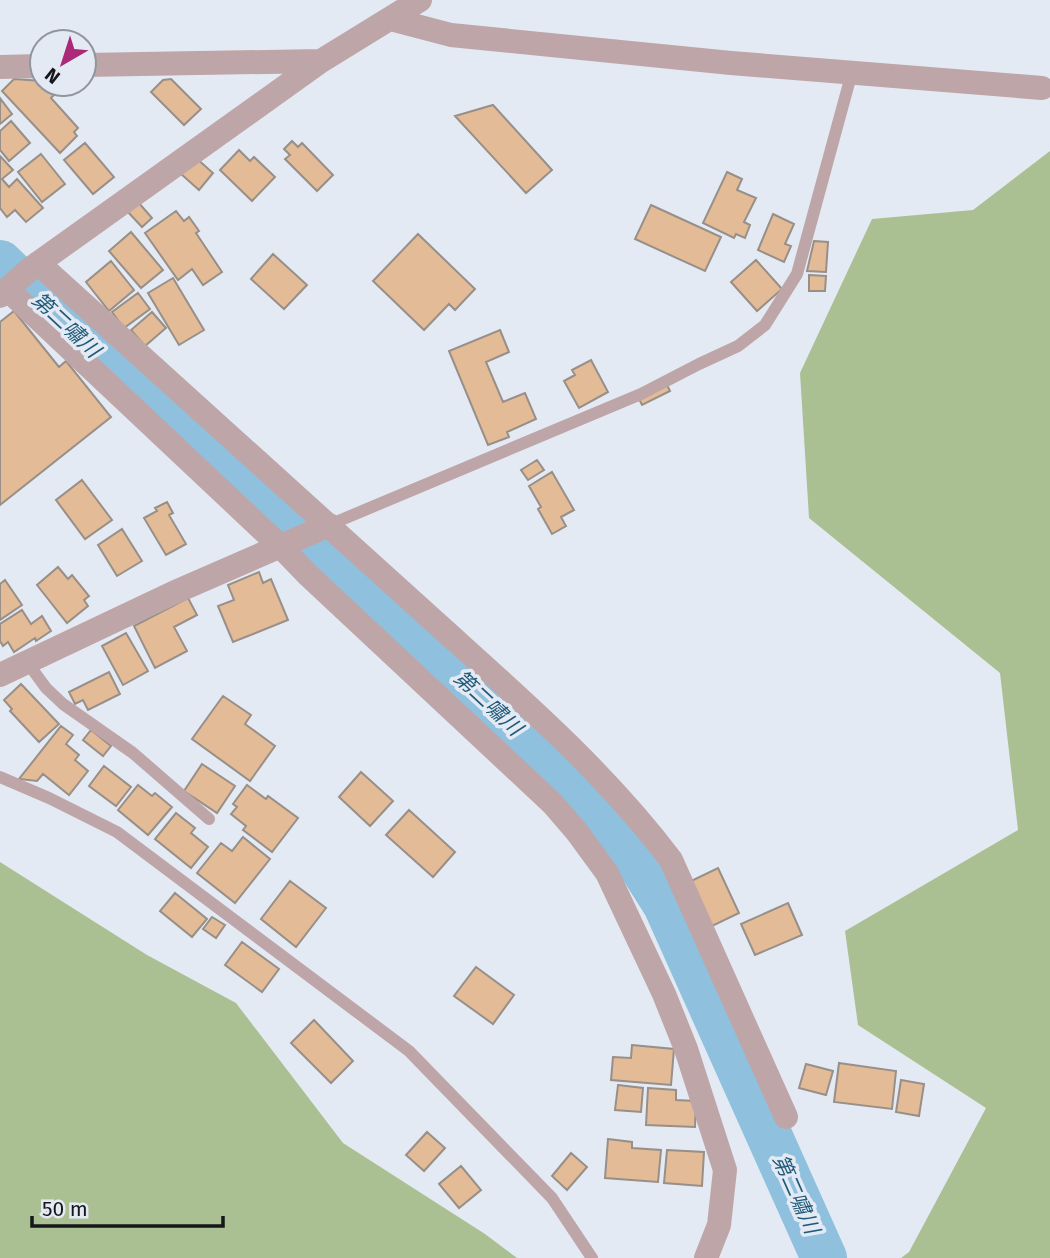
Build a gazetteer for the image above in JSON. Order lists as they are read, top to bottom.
{
  "water": ["第二嘯川"],
  "scale_bar": "50 m",
  "north": "bottom left"
}
